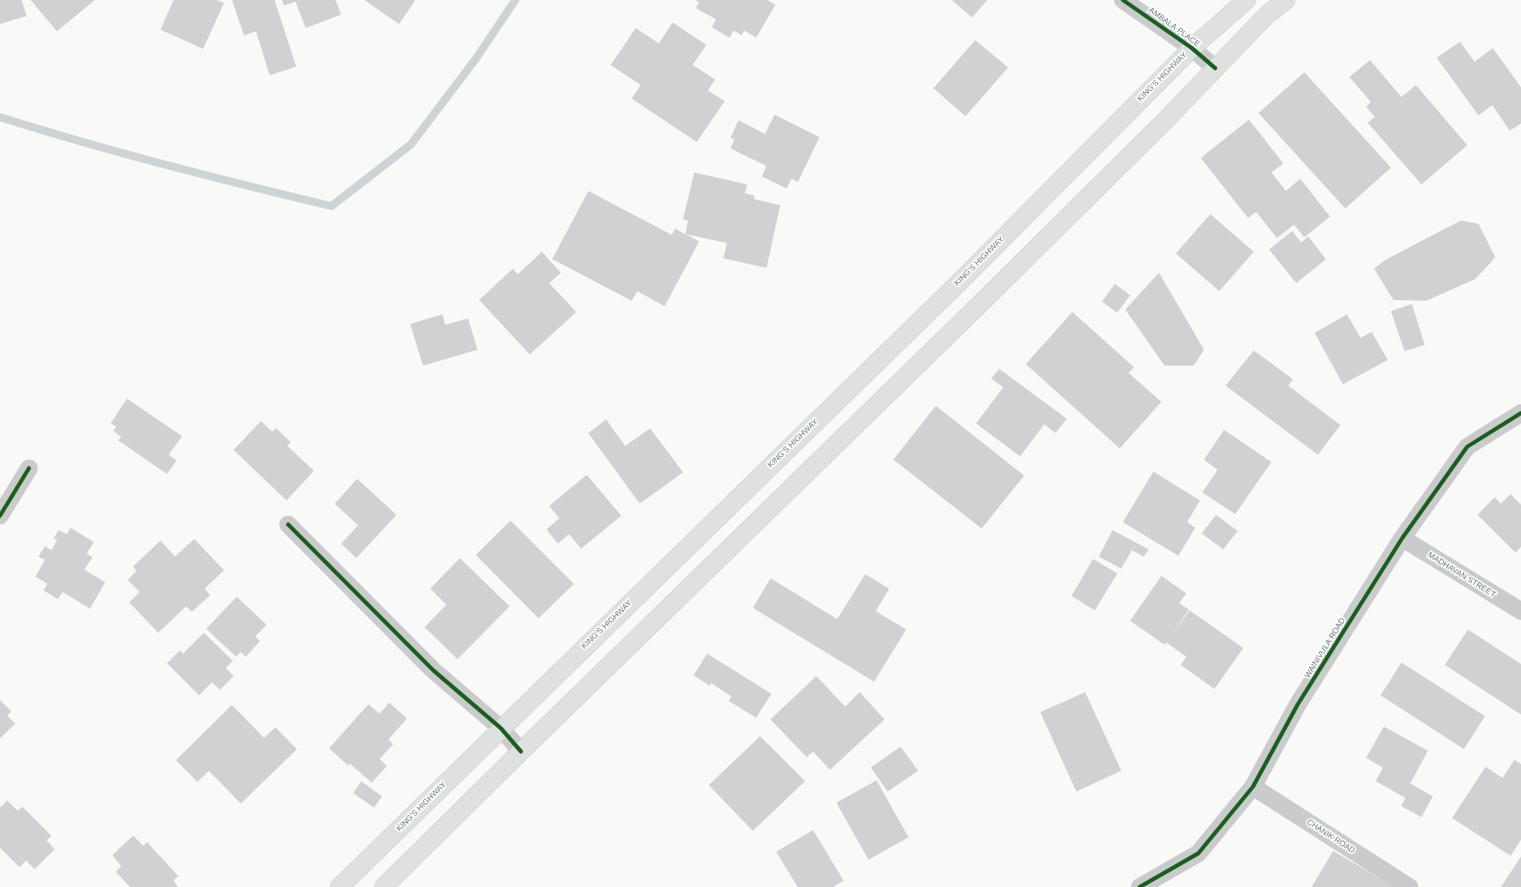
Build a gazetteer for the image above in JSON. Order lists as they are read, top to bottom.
{
  "streets": {
    "highway": ["KING'S HIGHWAY"],
    "street": [
      "AMBALA PLACE",
      "MADHAVAN STREET",
      "WAINIVULA ROAD",
      "CHANIK ROAD"
    ]
  },
  "crossings": [
    ["AMBALA PLACE", "KING'S HIGHWAY"],
    ["MADHAVAN STREET", "WAINIVULA ROAD"],
    ["WAINIVULA ROAD", "CHANIK ROAD"]
  ]
}
